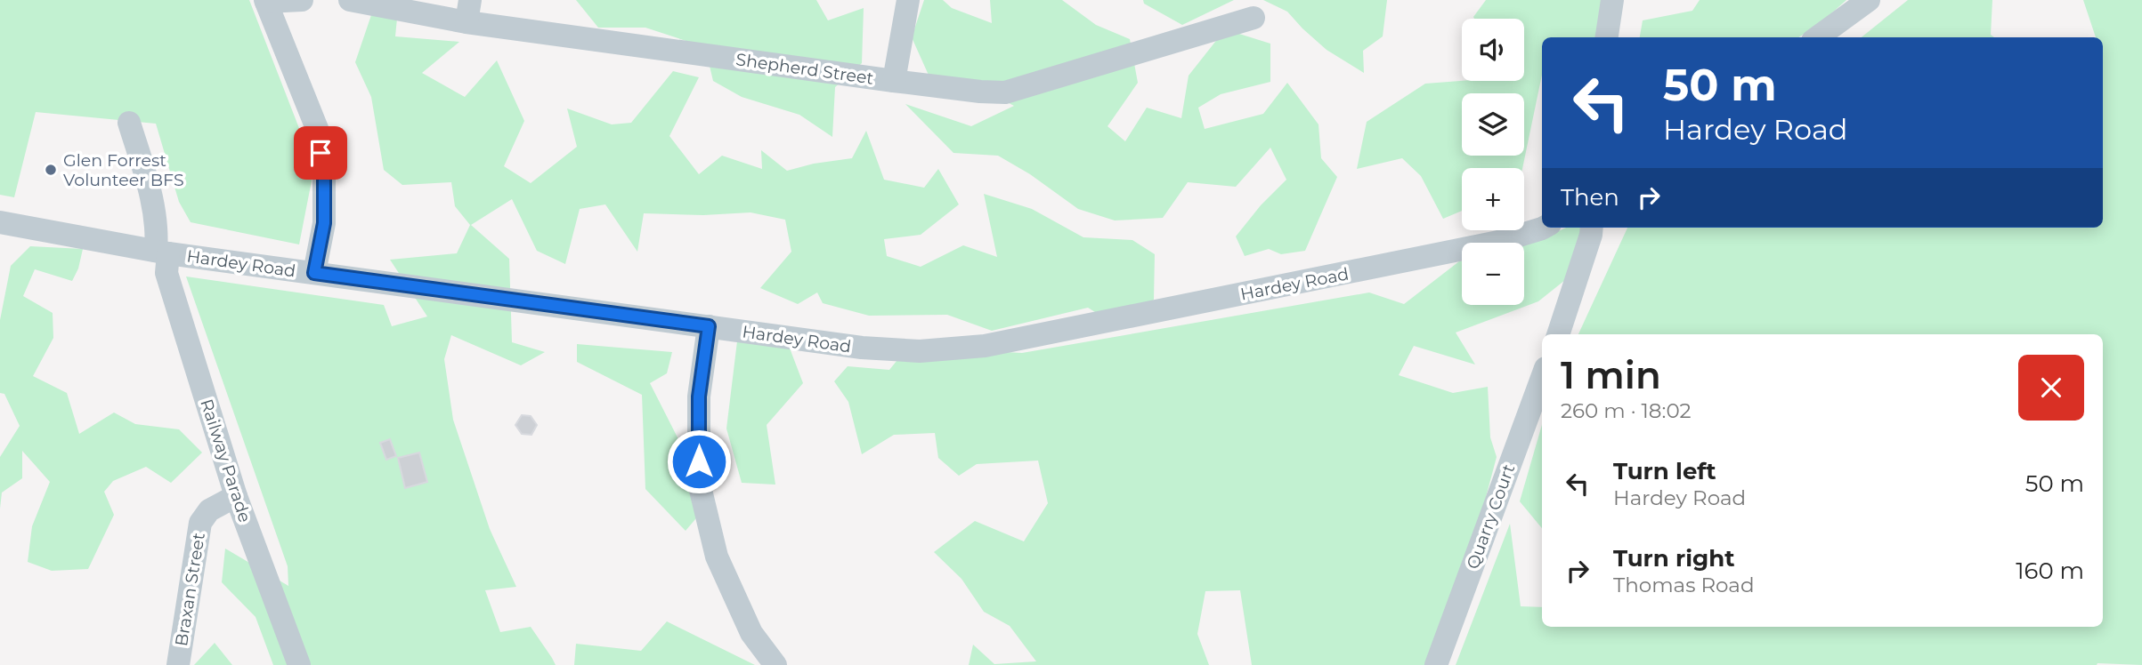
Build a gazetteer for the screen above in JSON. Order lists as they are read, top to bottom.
{
  "streets": {
    "street": [
      "Shepherd Street",
      "Hardey Road",
      "Railway Parade",
      "Quarry Court",
      "Braxan Street"
    ]
  },
  "crossings": [
    ["Hardey Road", "Railway Parade"],
    ["Railway Parade", "Braxan Street"]
  ],
  "places": ["Glen Forrest Volunteer BFS"],
  "page": {
    "map_buttons": ["+", "−"],
    "turn": ["50 m", "Hardey Road"],
    "then": "Then",
    "heading": ["1 min", "260 m · 18:02"],
    "list": [
      {
        "name": "Turn left",
        "note": "Hardey Road",
        "value": "50 m"
      },
      {
        "name": "Turn right",
        "note": "Thomas Road",
        "value": "160 m"
      }
    ]
  }
}
